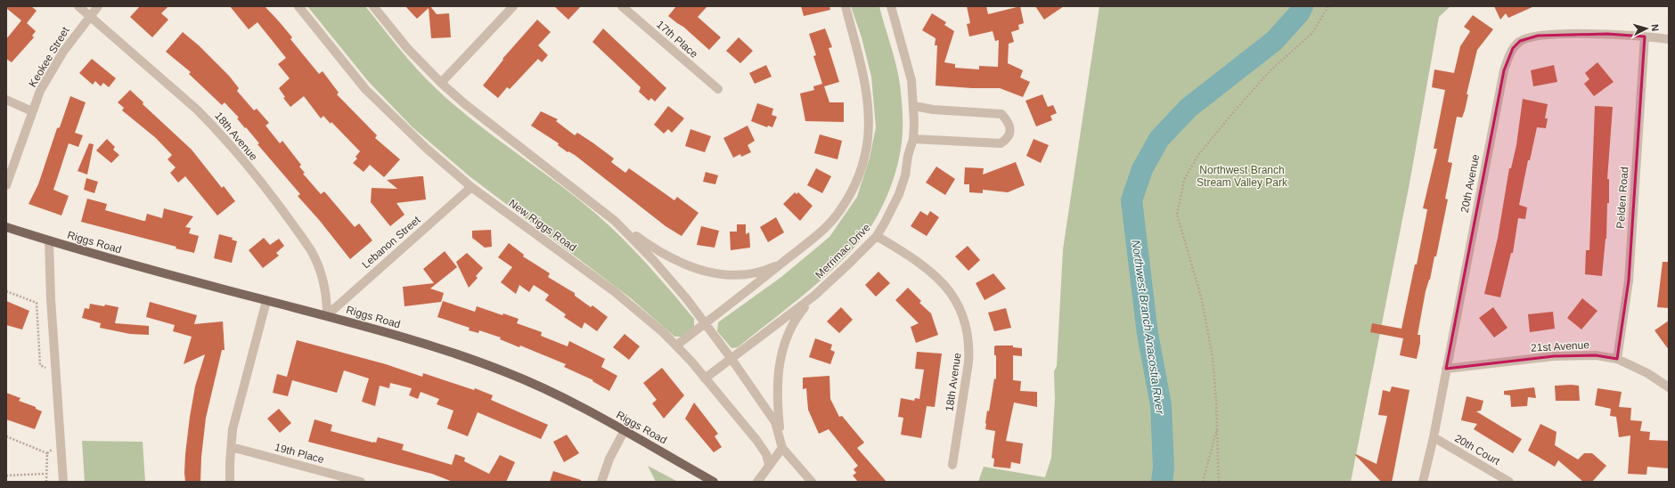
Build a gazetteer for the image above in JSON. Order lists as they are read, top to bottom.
{
  "streets": {
    "main road": ["Riggs Road"],
    "street": [
      "17th Place",
      "Keokee Street",
      "18th Avenue",
      "20th Avenue",
      "Pelden Road",
      "New Riggs Road",
      "Lebanon Street",
      "Merrimac Drive",
      "21st Avenue",
      "20th Court",
      "19th Place"
    ]
  },
  "crossings": [
    ["Keokee Street", "18th Avenue"],
    ["18th Avenue", "Riggs Road"],
    ["18th Avenue", "Lebanon Street"],
    ["18th Avenue", "Merrimac Drive"],
    ["20th Avenue", "Pelden Road"],
    ["20th Avenue", "21st Avenue"],
    ["20th Avenue", "20th Court"],
    ["Pelden Road", "21st Avenue"],
    ["New Riggs Road", "Lebanon Street"],
    ["New Riggs Road", "Merrimac Drive"],
    ["Riggs Road", "Lebanon Street"]
  ],
  "water": ["Northwest Branch Anacostia River"],
  "parks": ["Northwest Branch Stream Valley Park"],
  "north": "right"
}
